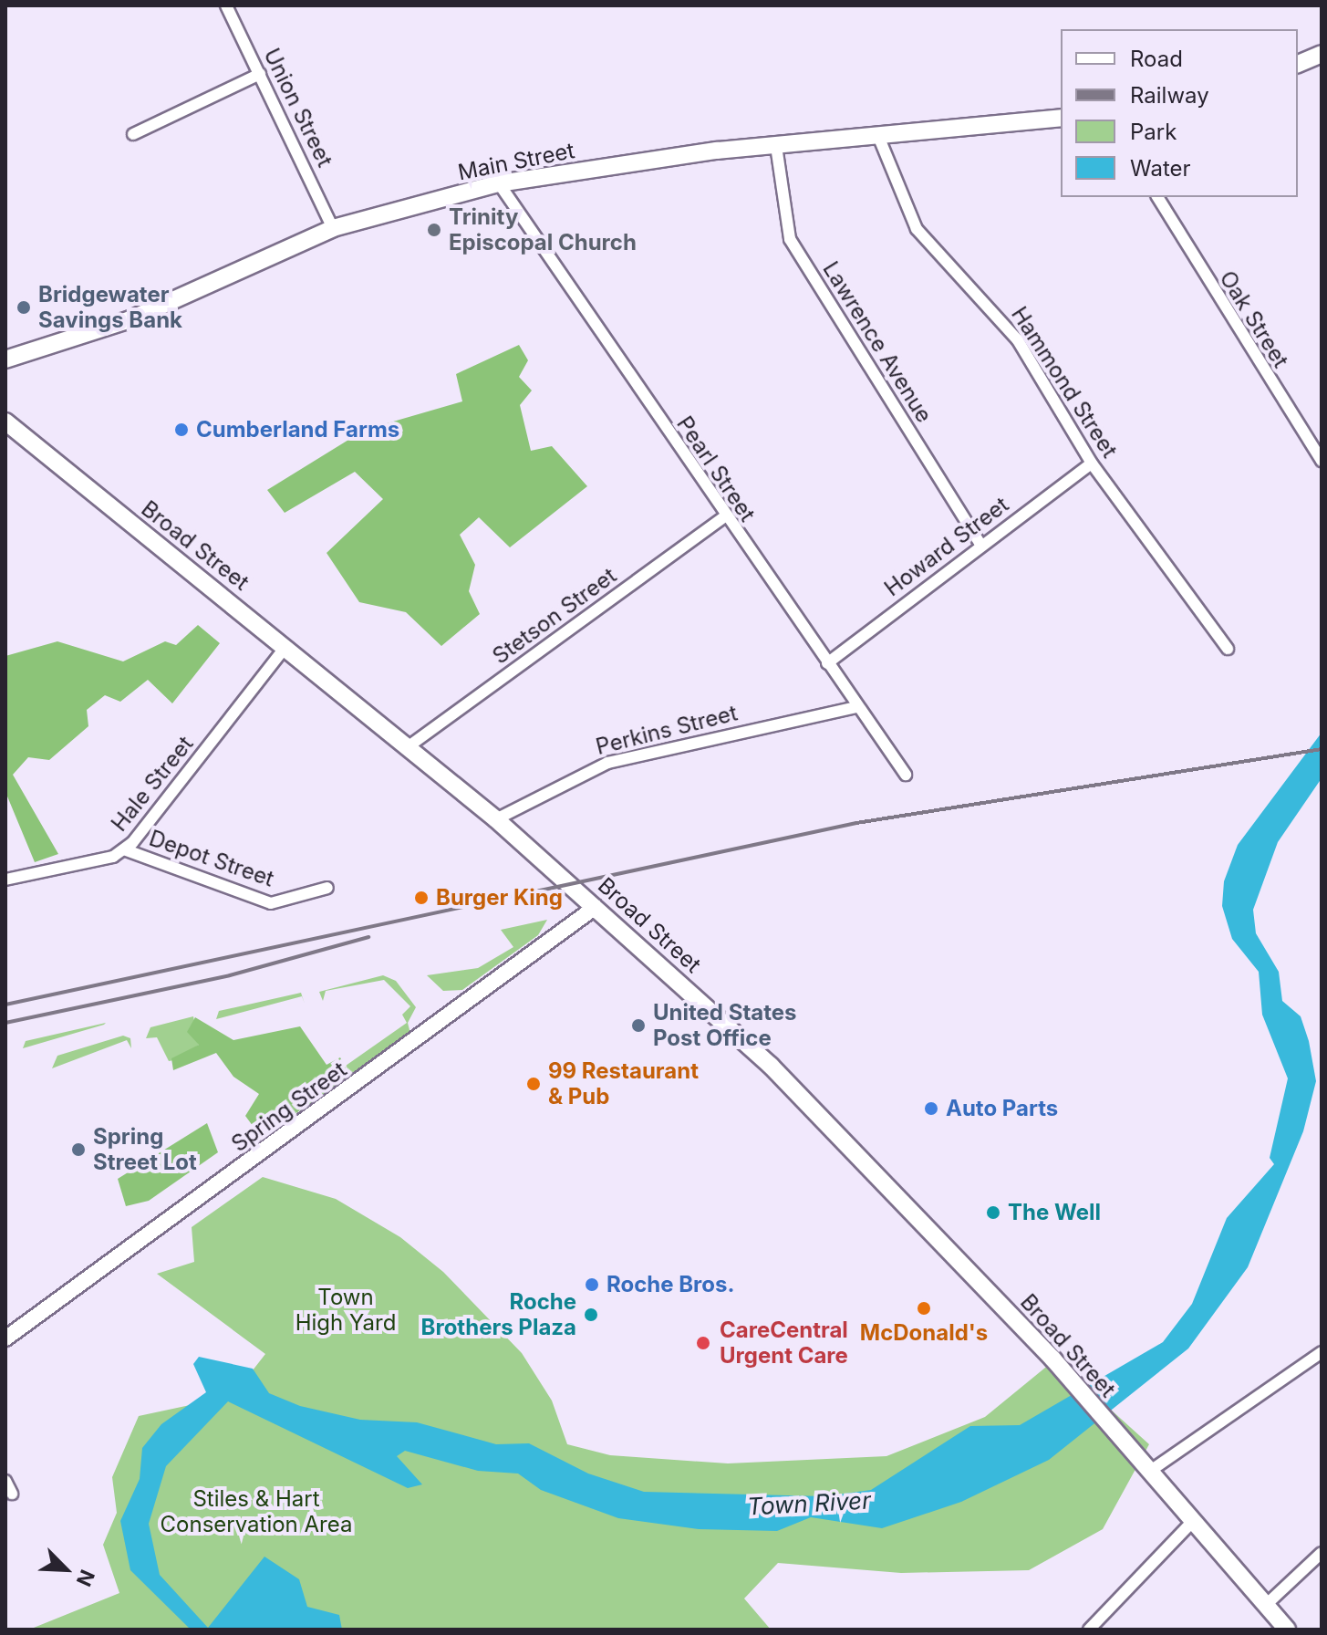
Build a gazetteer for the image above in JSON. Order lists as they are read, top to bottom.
{
  "streets": {
    "main road": ["Main Street", "Broad Street"],
    "street": [
      "Union Street",
      "Oak Street",
      "Lawrence Avenue",
      "Hammond Street",
      "Pearl Street",
      "Howard Street",
      "Stetson Street",
      "Perkins Street",
      "Hale Street",
      "Depot Street",
      "Spring Street"
    ]
  },
  "crossings": [
    ["Union Street", "Main Street"],
    ["Main Street", "Lawrence Avenue"],
    ["Main Street", "Hammond Street"],
    ["Main Street", "Pearl Street"],
    ["Lawrence Avenue", "Howard Street"],
    ["Hammond Street", "Howard Street"],
    ["Pearl Street", "Howard Street"],
    ["Pearl Street", "Stetson Street"],
    ["Pearl Street", "Perkins Street"],
    ["Broad Street", "Stetson Street"],
    ["Broad Street", "Perkins Street"],
    ["Broad Street", "Hale Street"],
    ["Broad Street", "Spring Street"],
    ["Hale Street", "Depot Street"]
  ],
  "water": ["Town River"],
  "parks": ["Town High Yard", "Stiles & Hart Conservation Area"],
  "places": [
    "Trinity Episcopal Church",
    "Bridgewater Savings Bank",
    "Cumberland Farms",
    "Burger King",
    "United States Post Office",
    "99 Restaurant & Pub",
    "Auto Parts",
    "Spring Street Lot",
    "The Well",
    "Roche Bros.",
    "McDonald's",
    "Roche Brothers Plaza",
    "CareCentral Urgent Care"
  ],
  "legend": [
    "Road",
    "Railway",
    "Park",
    "Water"
  ],
  "north": "bottom right"
}
